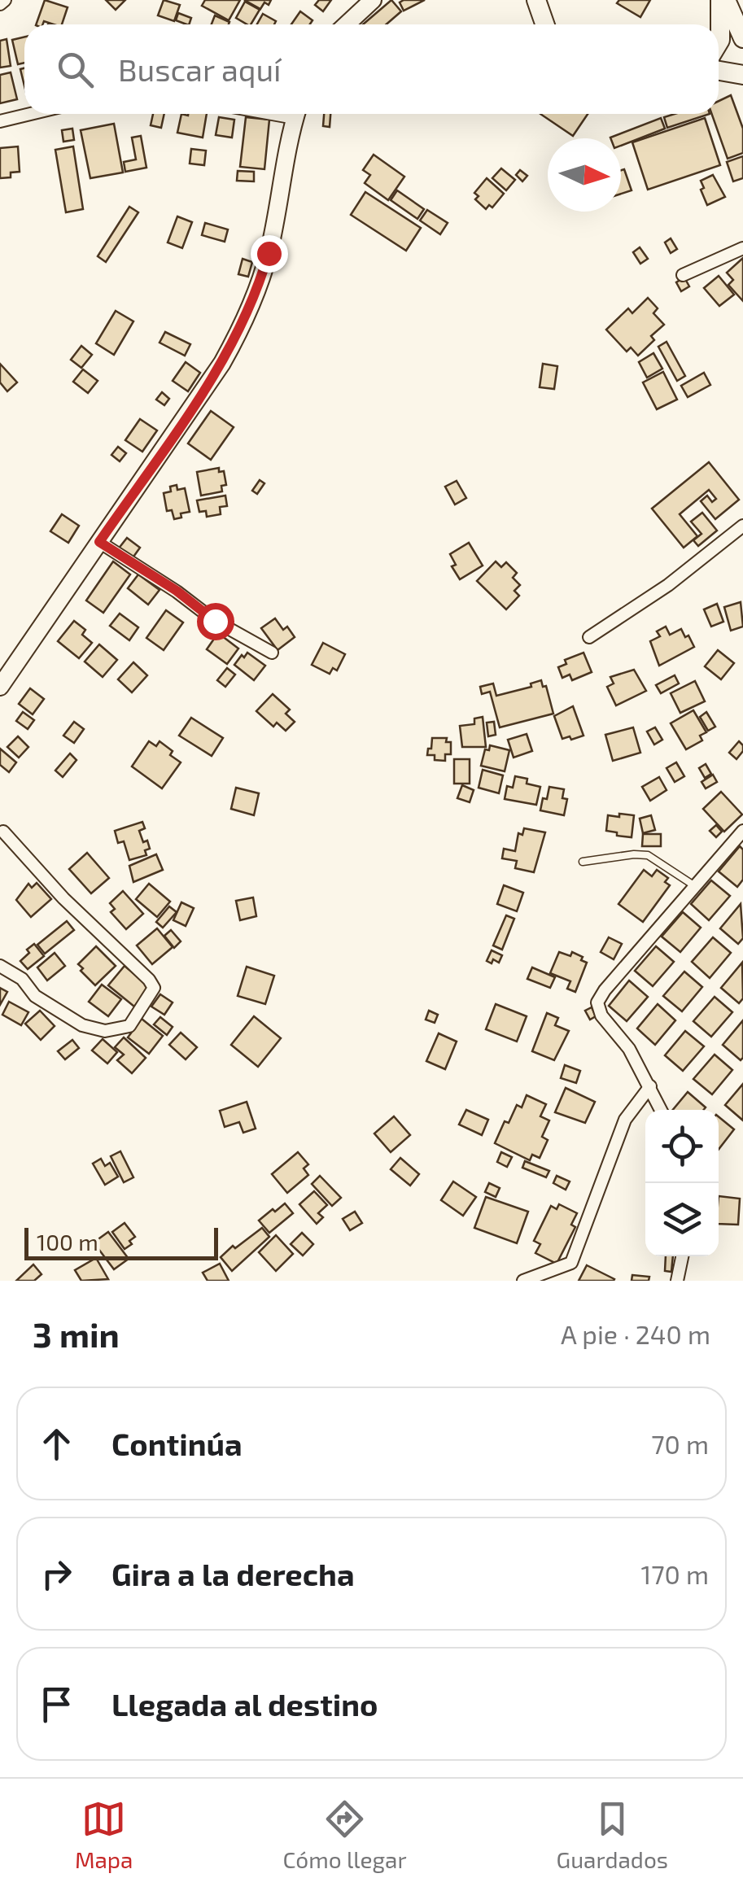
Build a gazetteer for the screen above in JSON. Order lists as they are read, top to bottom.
{
  "scale_bar": "100 m",
  "north": "right",
  "page": {
    "search": "Buscar aquí",
    "scale": "100 m",
    "heading": ["3 min", "A pie · 240 m"],
    "list": [
      ["Continúa", "70 m"],
      ["Gira a la derecha", "170 m"],
      "Llegada al destino"
    ],
    "nav": ["Mapa", "Cómo llegar", "Guardados"]
  }
}
